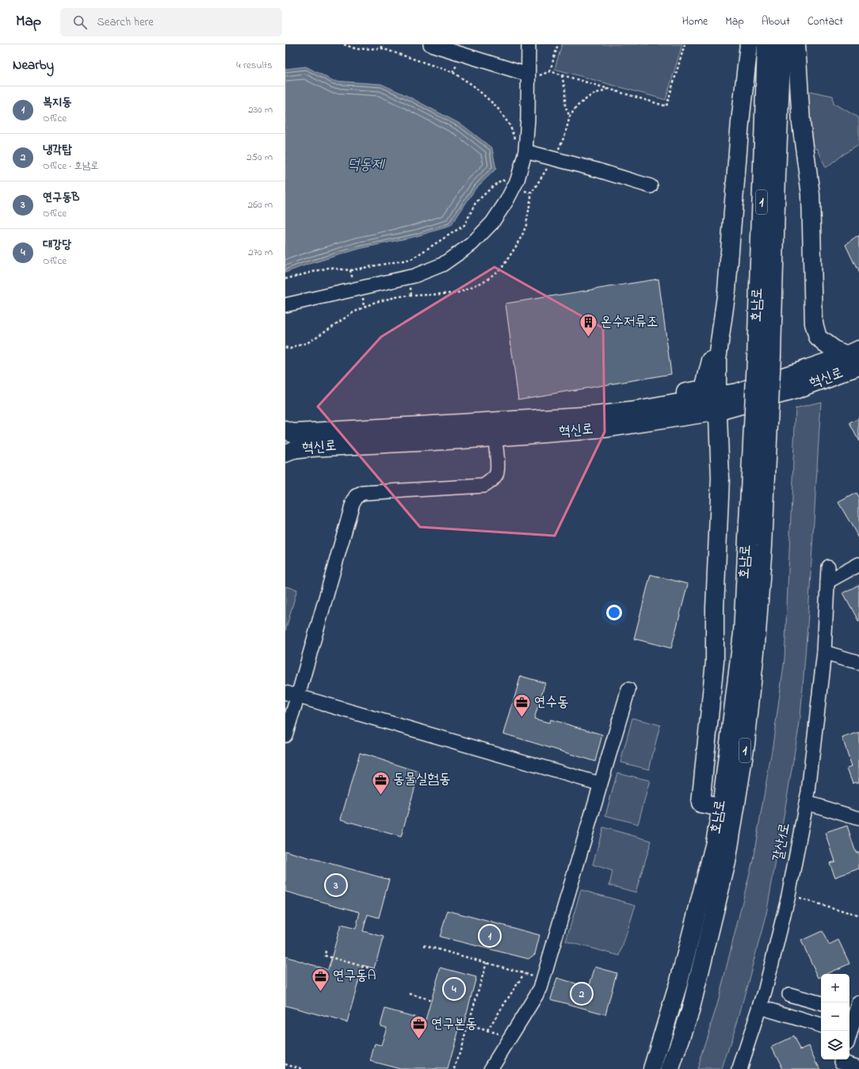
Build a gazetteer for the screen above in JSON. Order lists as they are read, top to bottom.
{
  "streets": {
    "main road": ["1", "호남로", "혁신로"],
    "street": ["갈산1로"]
  },
  "water": ["덕동제"],
  "places": {
    "building": ["온수저류조"],
    "office": [
      "연수동",
      "동물실험동",
      "연구동A",
      "연구본동"
    ]
  },
  "page": {
    "header": "Map",
    "search": "Search here",
    "nav": [
      "Home",
      "Map",
      "About",
      "Contact"
    ],
    "heading": ["Nearby", "4 results"],
    "list": [
      {
        "mark": "1",
        "name": "복지동",
        "note": "Office",
        "value": "230 m"
      },
      {
        "mark": "2",
        "name": "냉각탑",
        "note": "Office · 호남로",
        "value": "250 m"
      },
      {
        "mark": "3",
        "name": "연구동B",
        "note": "Office",
        "value": "260 m"
      },
      {
        "mark": "4",
        "name": "대강당",
        "note": "Office",
        "value": "270 m"
      }
    ],
    "pins": [
      "3",
      "1",
      "4",
      "2"
    ],
    "map_buttons": ["+", "−"]
  }
}
